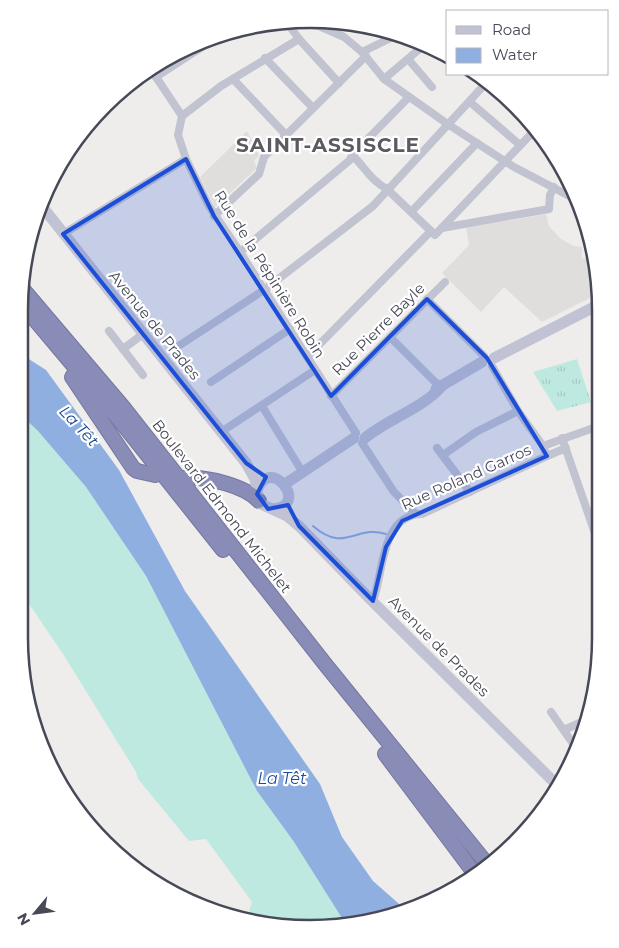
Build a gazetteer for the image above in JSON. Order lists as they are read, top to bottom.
{
  "streets": {
    "highway": ["Boulevard Edmond Michelet"],
    "main road": ["Avenue de Prades"],
    "street": ["Rue de la Pépinière Robin", "Rue Pierre Bayle", "Rue Roland Garros"]
  },
  "crossings": [
    ["Rue de la Pépinière Robin", "Rue Pierre Bayle"],
    ["Rue de la Pépinière Robin", "Rue Roland Garros"],
    ["Avenue de Prades", "Rue Roland Garros"]
  ],
  "districts": ["SAINT-ASSISCLE"],
  "water": ["La Têt"],
  "legend": ["Road", "Water"],
  "north": "bottom left"
}
